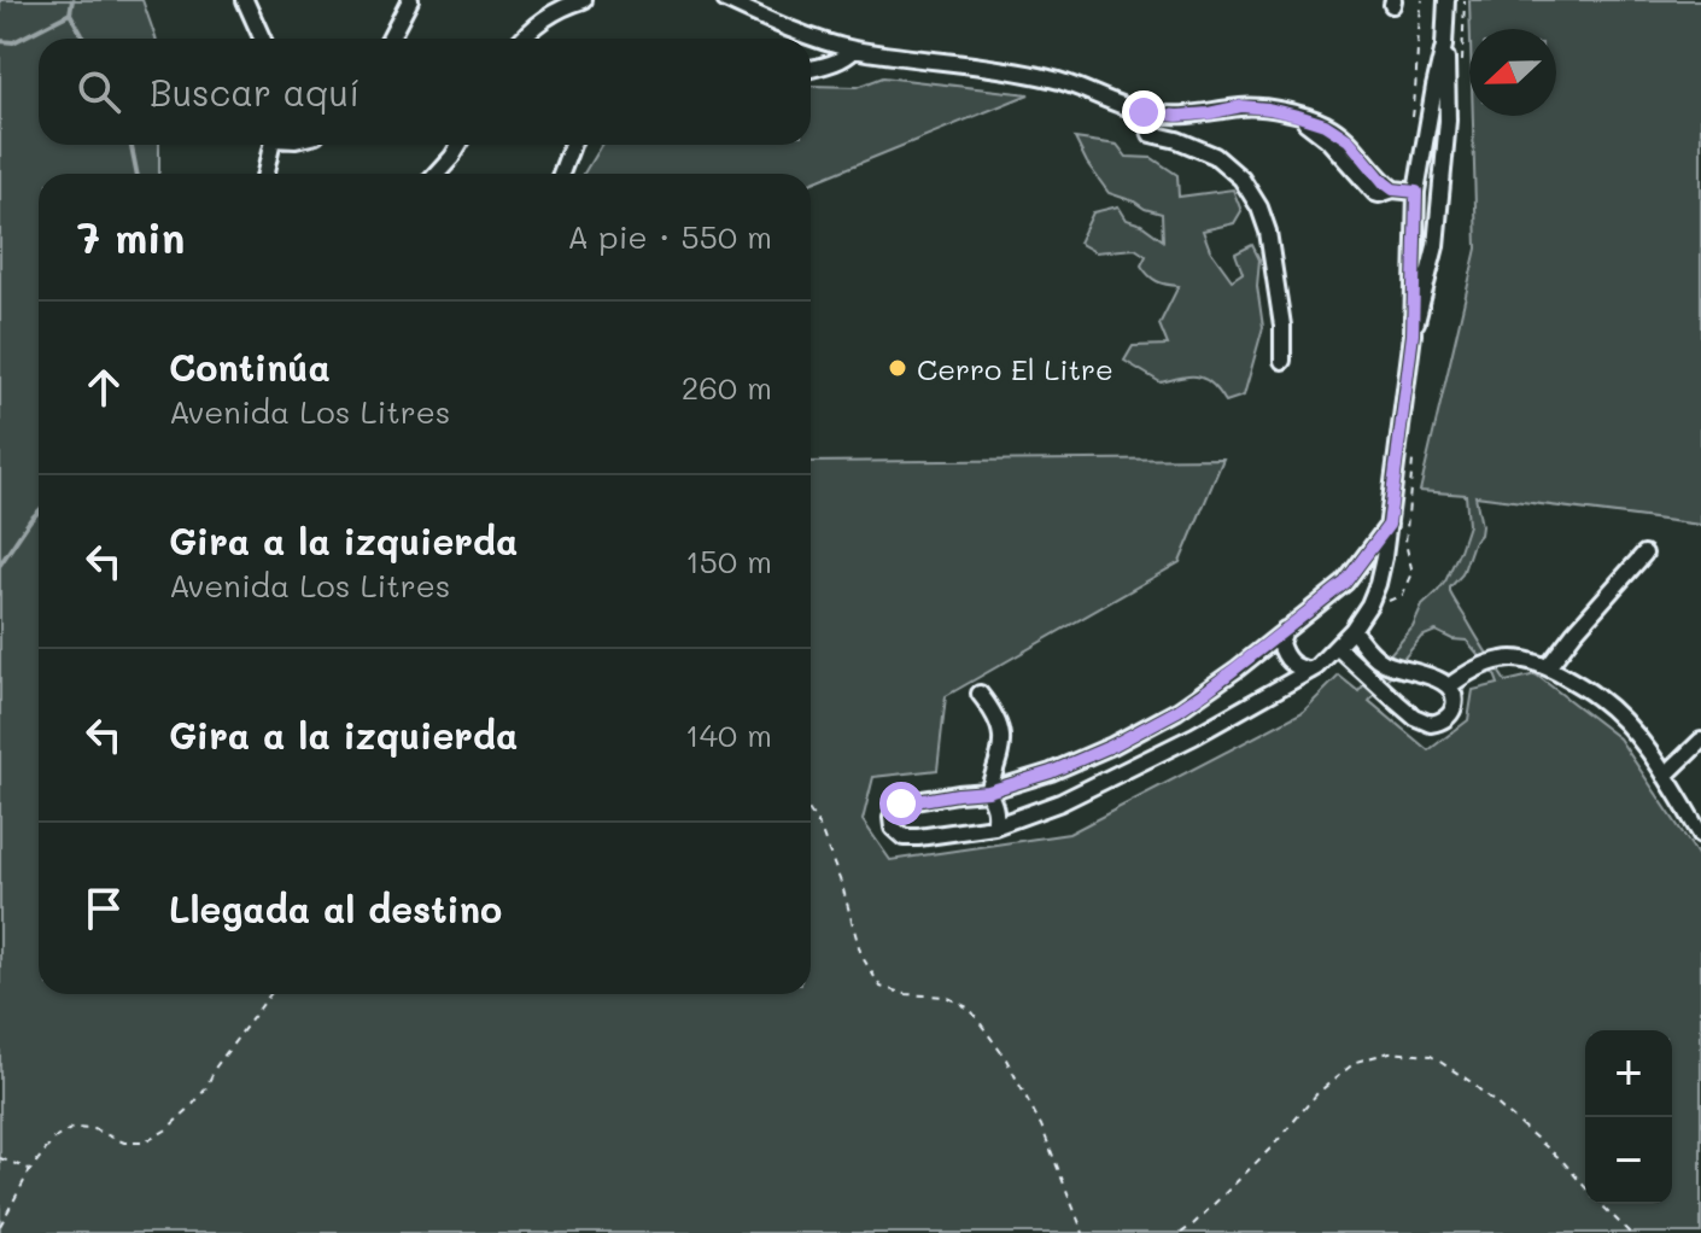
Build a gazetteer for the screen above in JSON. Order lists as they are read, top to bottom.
{
  "places": ["Cerro El Litre"],
  "north": "left",
  "page": {
    "search": "Buscar aquí",
    "heading": ["7 min", "A pie · 550 m"],
    "list": [
      ["Continúa", "Avenida Los Litres", "260 m"],
      ["Gira a la izquierda", "Avenida Los Litres", "150 m"],
      ["Gira a la izquierda", "140 m"],
      "Llegada al destino"
    ],
    "map_buttons": ["+", "−"]
  }
}
